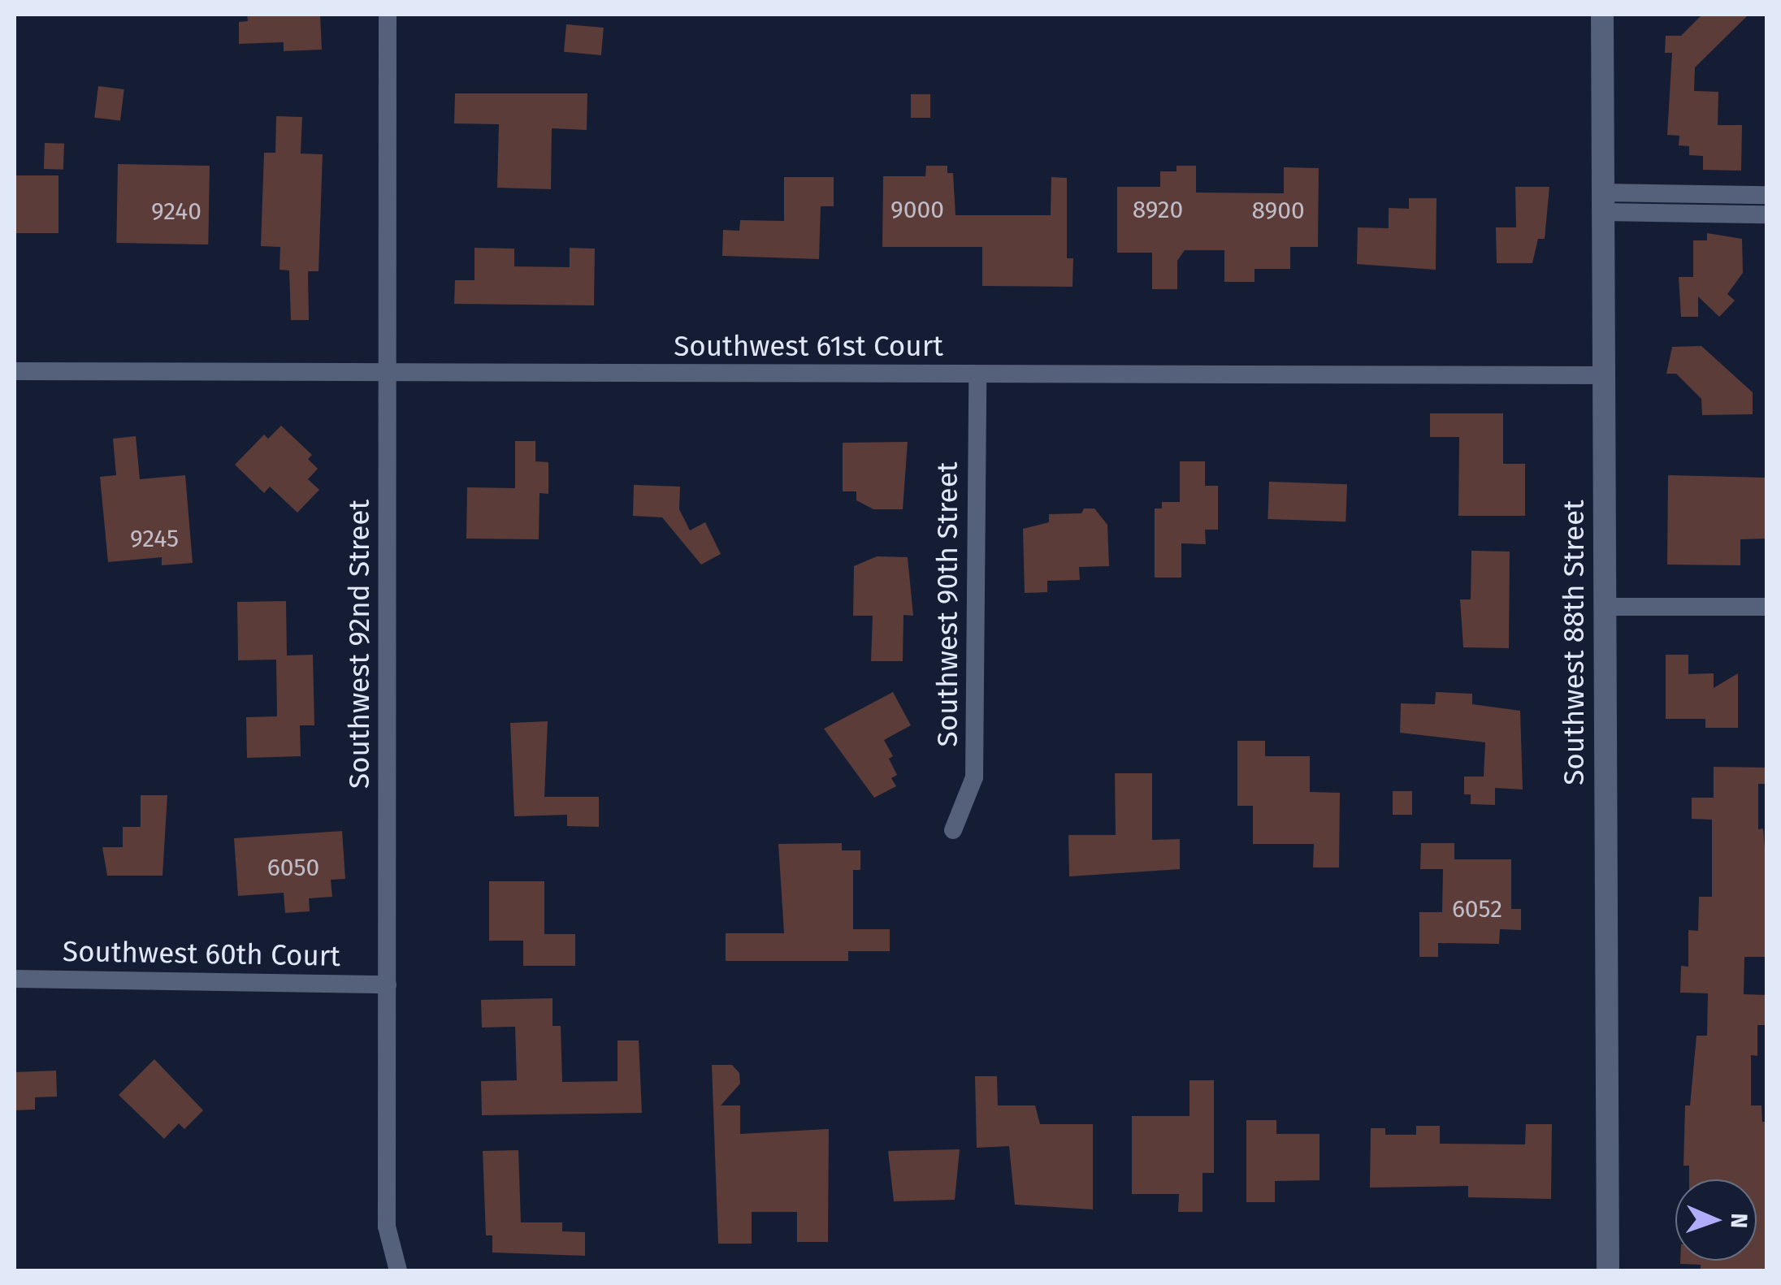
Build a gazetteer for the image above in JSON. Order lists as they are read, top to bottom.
{
  "streets": {
    "street": [
      "Southwest 61st Court",
      "Southwest 90th Street",
      "Southwest 88th Street",
      "Southwest 92nd Street",
      "Southwest 60th Court"
    ]
  },
  "crossings": [
    ["Southwest 61st Court", "Southwest 90th Street"],
    ["Southwest 61st Court", "Southwest 88th Street"],
    ["Southwest 61st Court", "Southwest 92nd Street"],
    ["Southwest 92nd Street", "Southwest 60th Court"]
  ],
  "house_numbers": [
    "9000",
    "8920",
    "8900",
    "9240",
    "9245",
    "6050",
    "6052"
  ],
  "north": "right"
}
